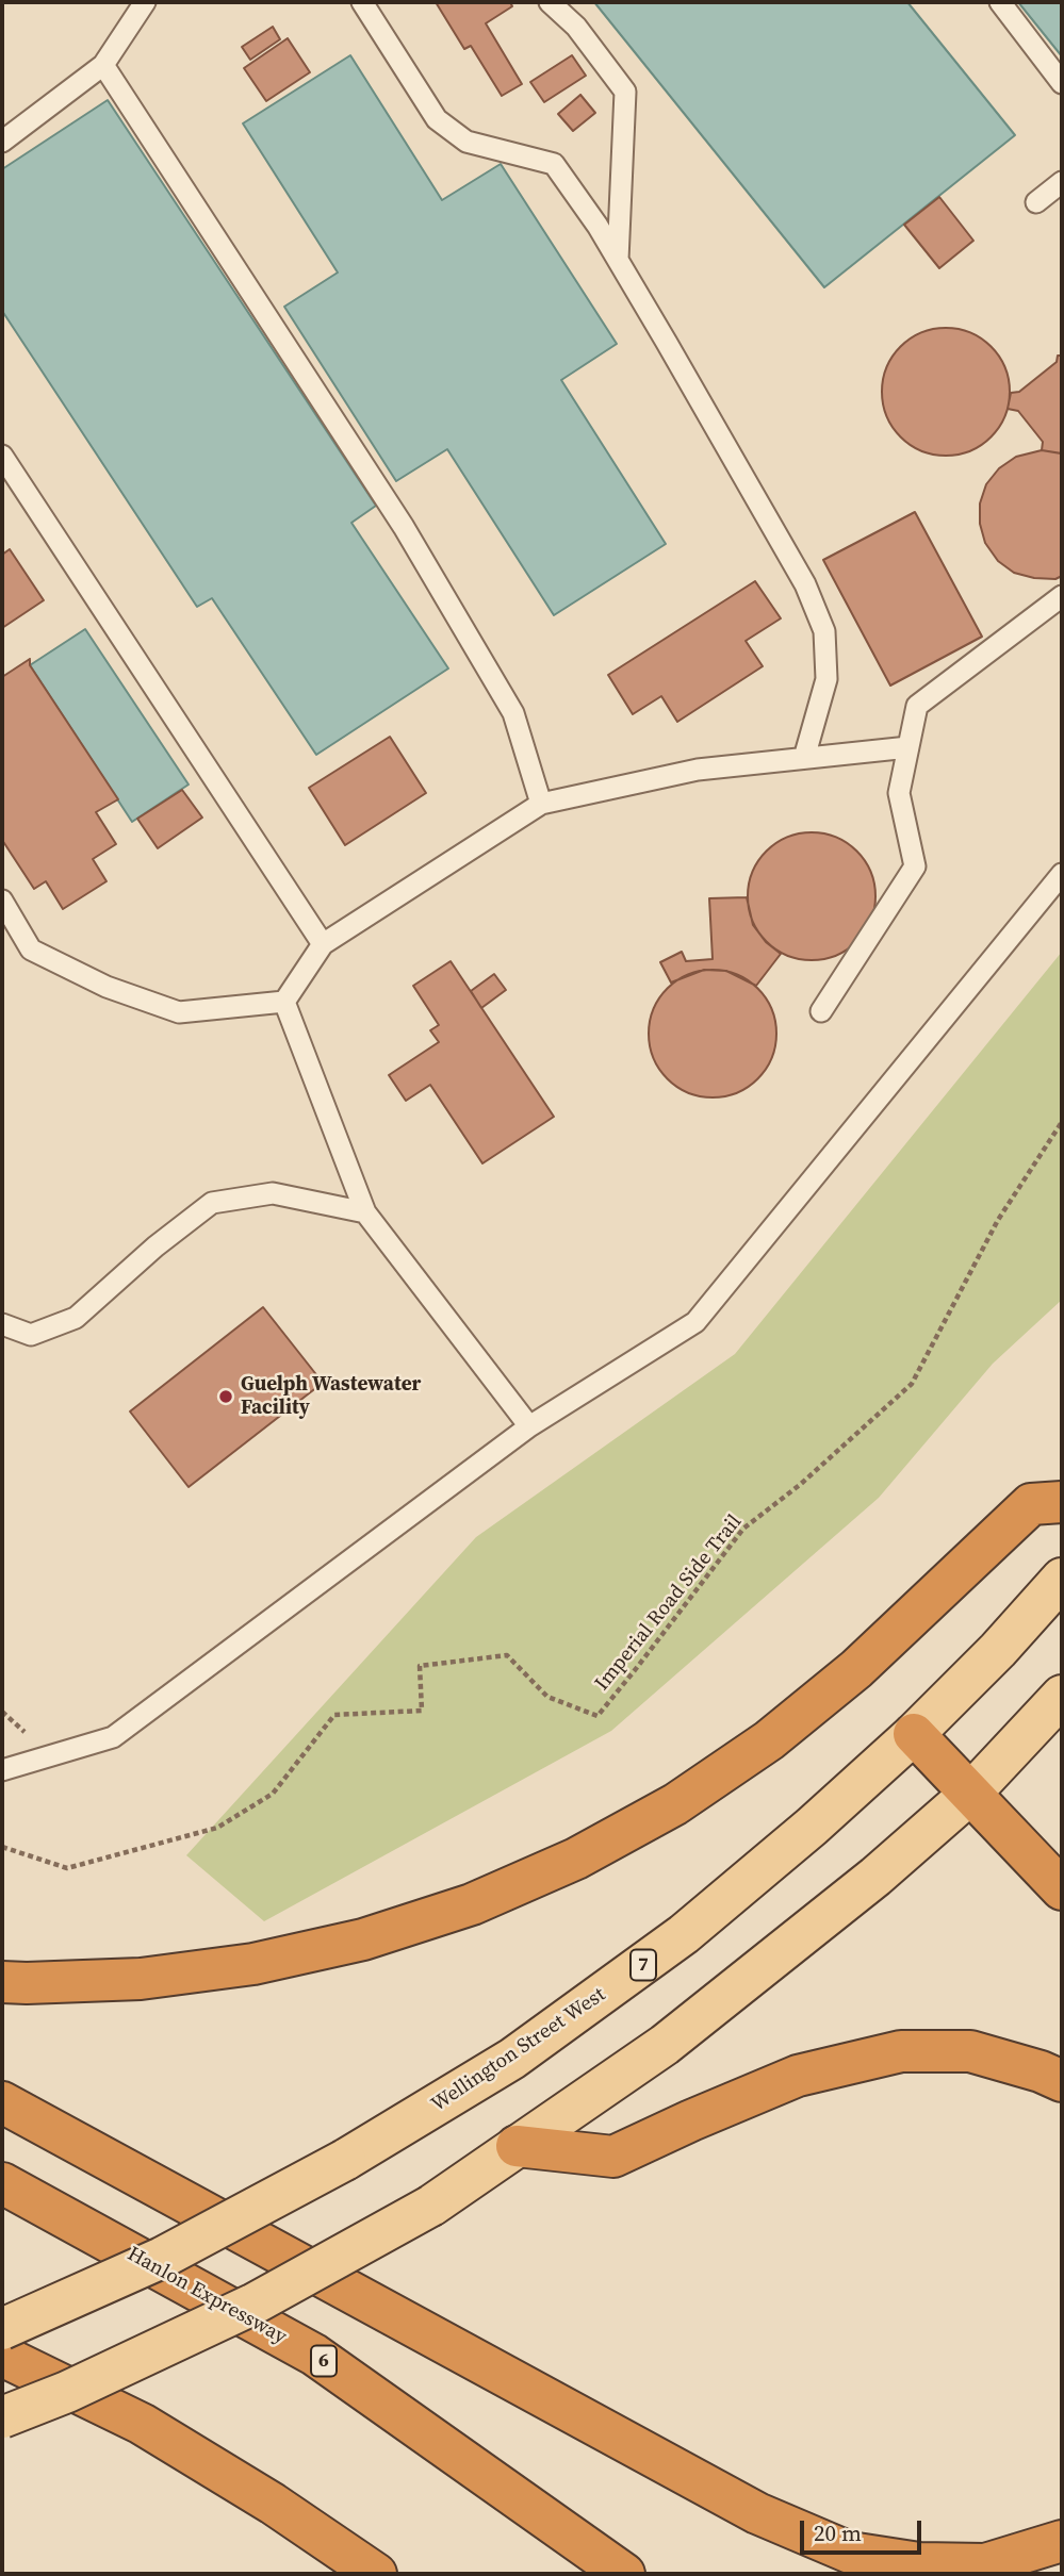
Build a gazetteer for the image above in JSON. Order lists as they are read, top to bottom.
{
  "streets": {
    "highway": ["Hanlon Expressway", "6"],
    "main road": ["7", "Wellington Street West"],
    "path": ["Imperial Road Side Trail"]
  },
  "places": ["Guelph Wastewater Facility"],
  "scale_bar": "20 m"
}
